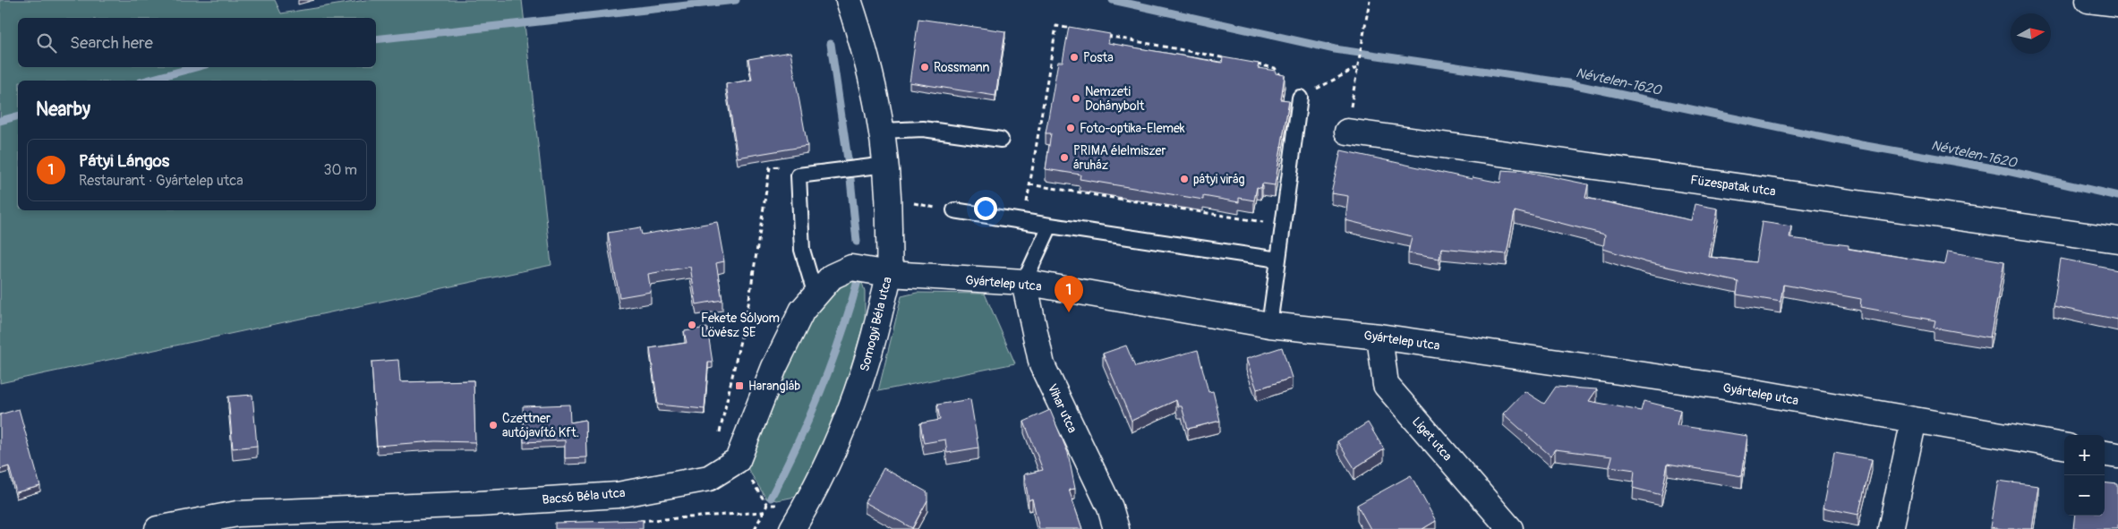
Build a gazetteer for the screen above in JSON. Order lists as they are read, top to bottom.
{
  "streets": {
    "street": [
      "Füzespatak utca",
      "Gyártelep utca",
      "Somogyi Béla utca",
      "Vihar utca",
      "Liget utca",
      "Bacsó Béla utca"
    ]
  },
  "crossings": [
    ["Gyártelep utca", "Somogyi Béla utca"],
    ["Gyártelep utca", "Vihar utca"],
    ["Gyártelep utca", "Liget utca"]
  ],
  "water": ["Névtelen-1620"],
  "places": {
    "other": [
      "Posta",
      "Rossmann",
      "Nemzeti Dohánybolt",
      "Foto-optika-Elemek",
      "PRIMA élelmiszer áruház",
      "pátyi virág",
      "Fekete Sólyom Lövész SE",
      "Czettner autójavító Kft."
    ],
    "transit": ["Harangláb"]
  },
  "north": "right",
  "page": {
    "search": "Search here",
    "heading": "Nearby",
    "list": [
      {
        "mark": "1",
        "name": "Pátyi Lángos",
        "note": "Restaurant · Gyártelep utca",
        "value": "30 m"
      }
    ],
    "pins": "1",
    "map_buttons": ["+", "−"]
  }
}
